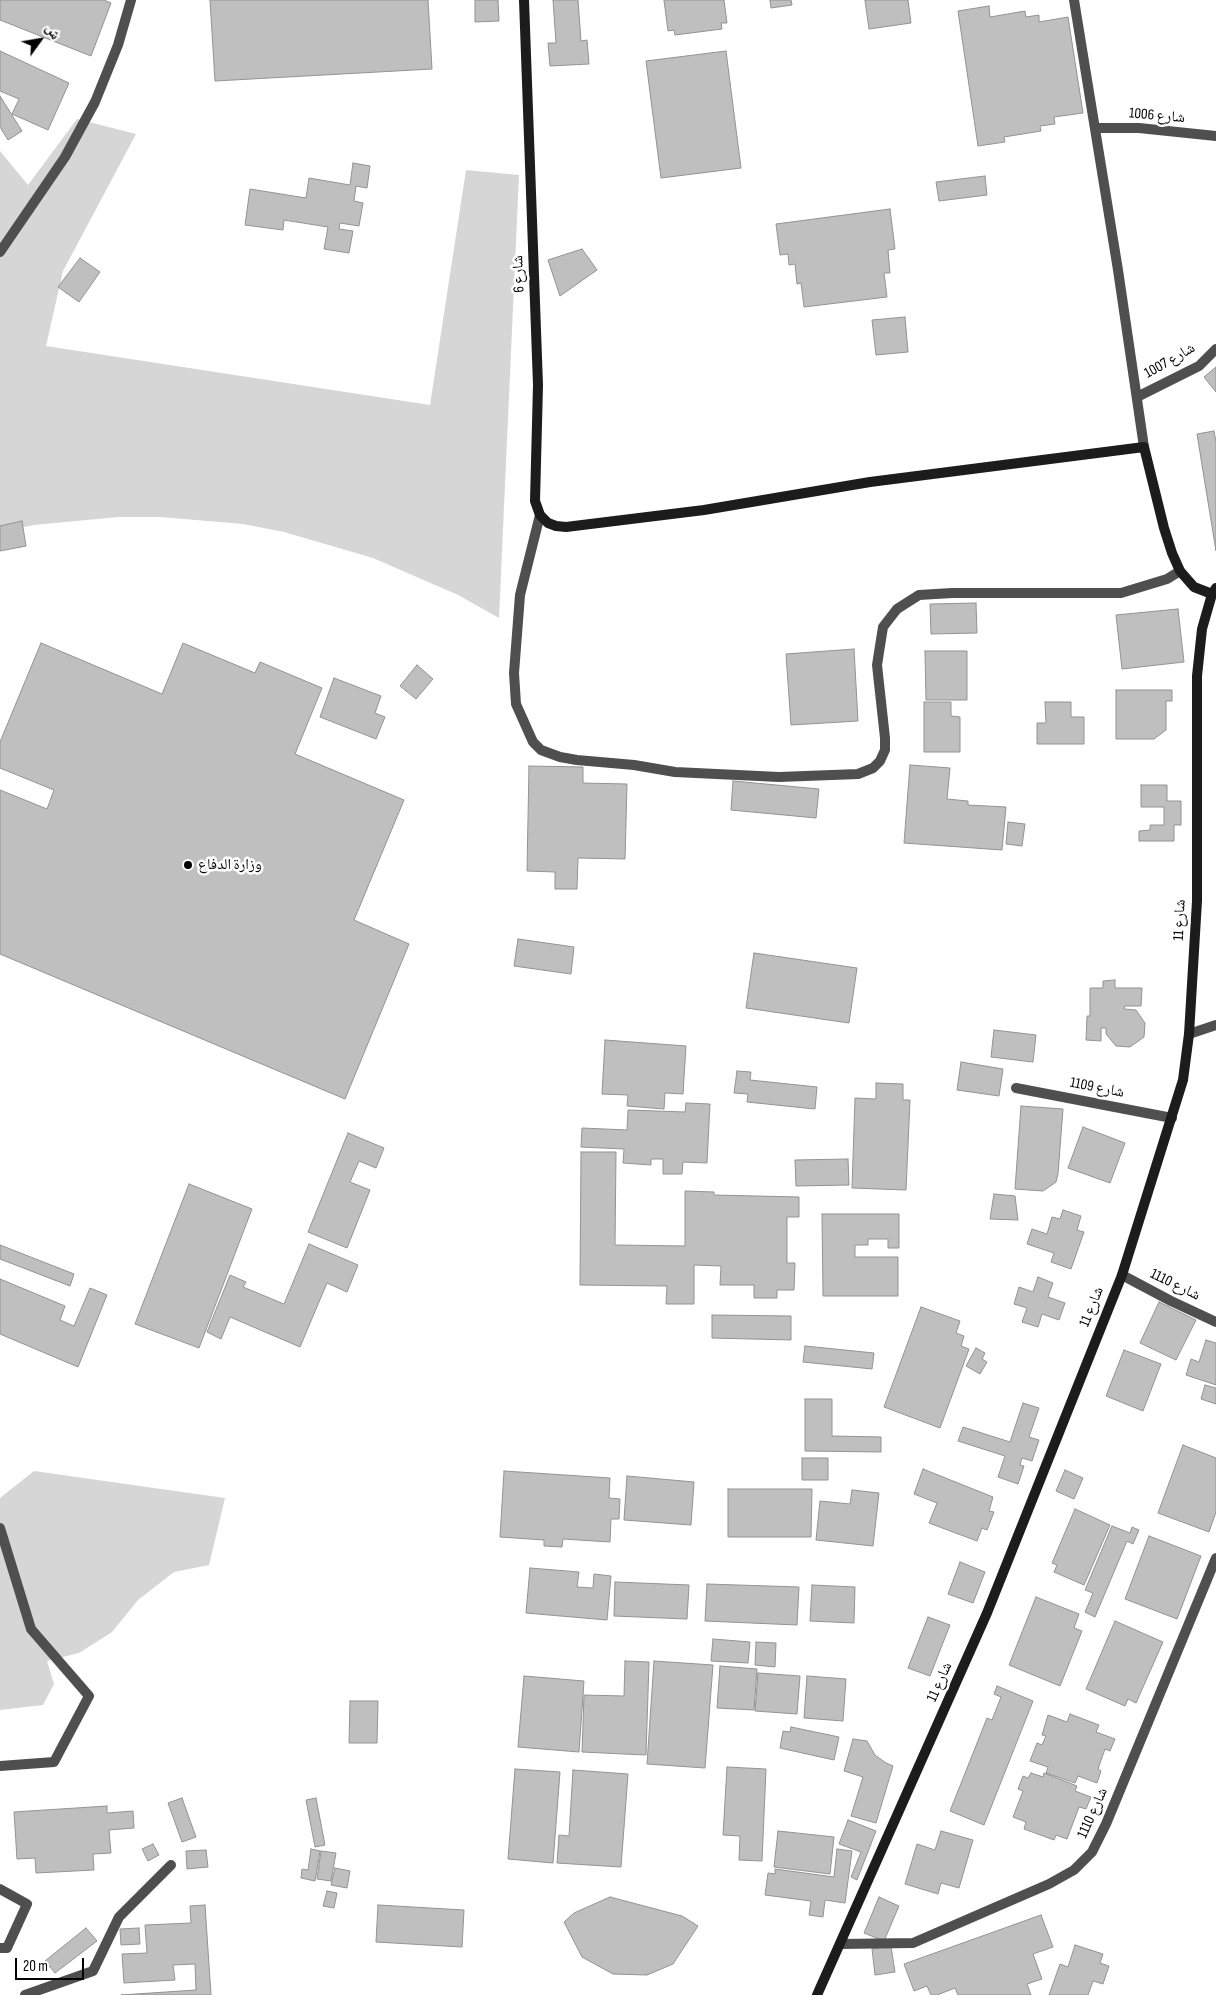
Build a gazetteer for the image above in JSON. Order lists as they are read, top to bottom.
{
  "streets": {
    "street": [
      "شارع 1006",
      "شارع 6",
      "شارع 1007",
      "شارع 11",
      "شارع 1109",
      "شارع 1110"
    ]
  },
  "crossings": [
    ["شارع 11", "شارع 1109"],
    ["شارع 11", "شارع 1110"]
  ],
  "places": ["وزارة الدفاع"],
  "scale_bar": "20 m",
  "north": "top right"
}
